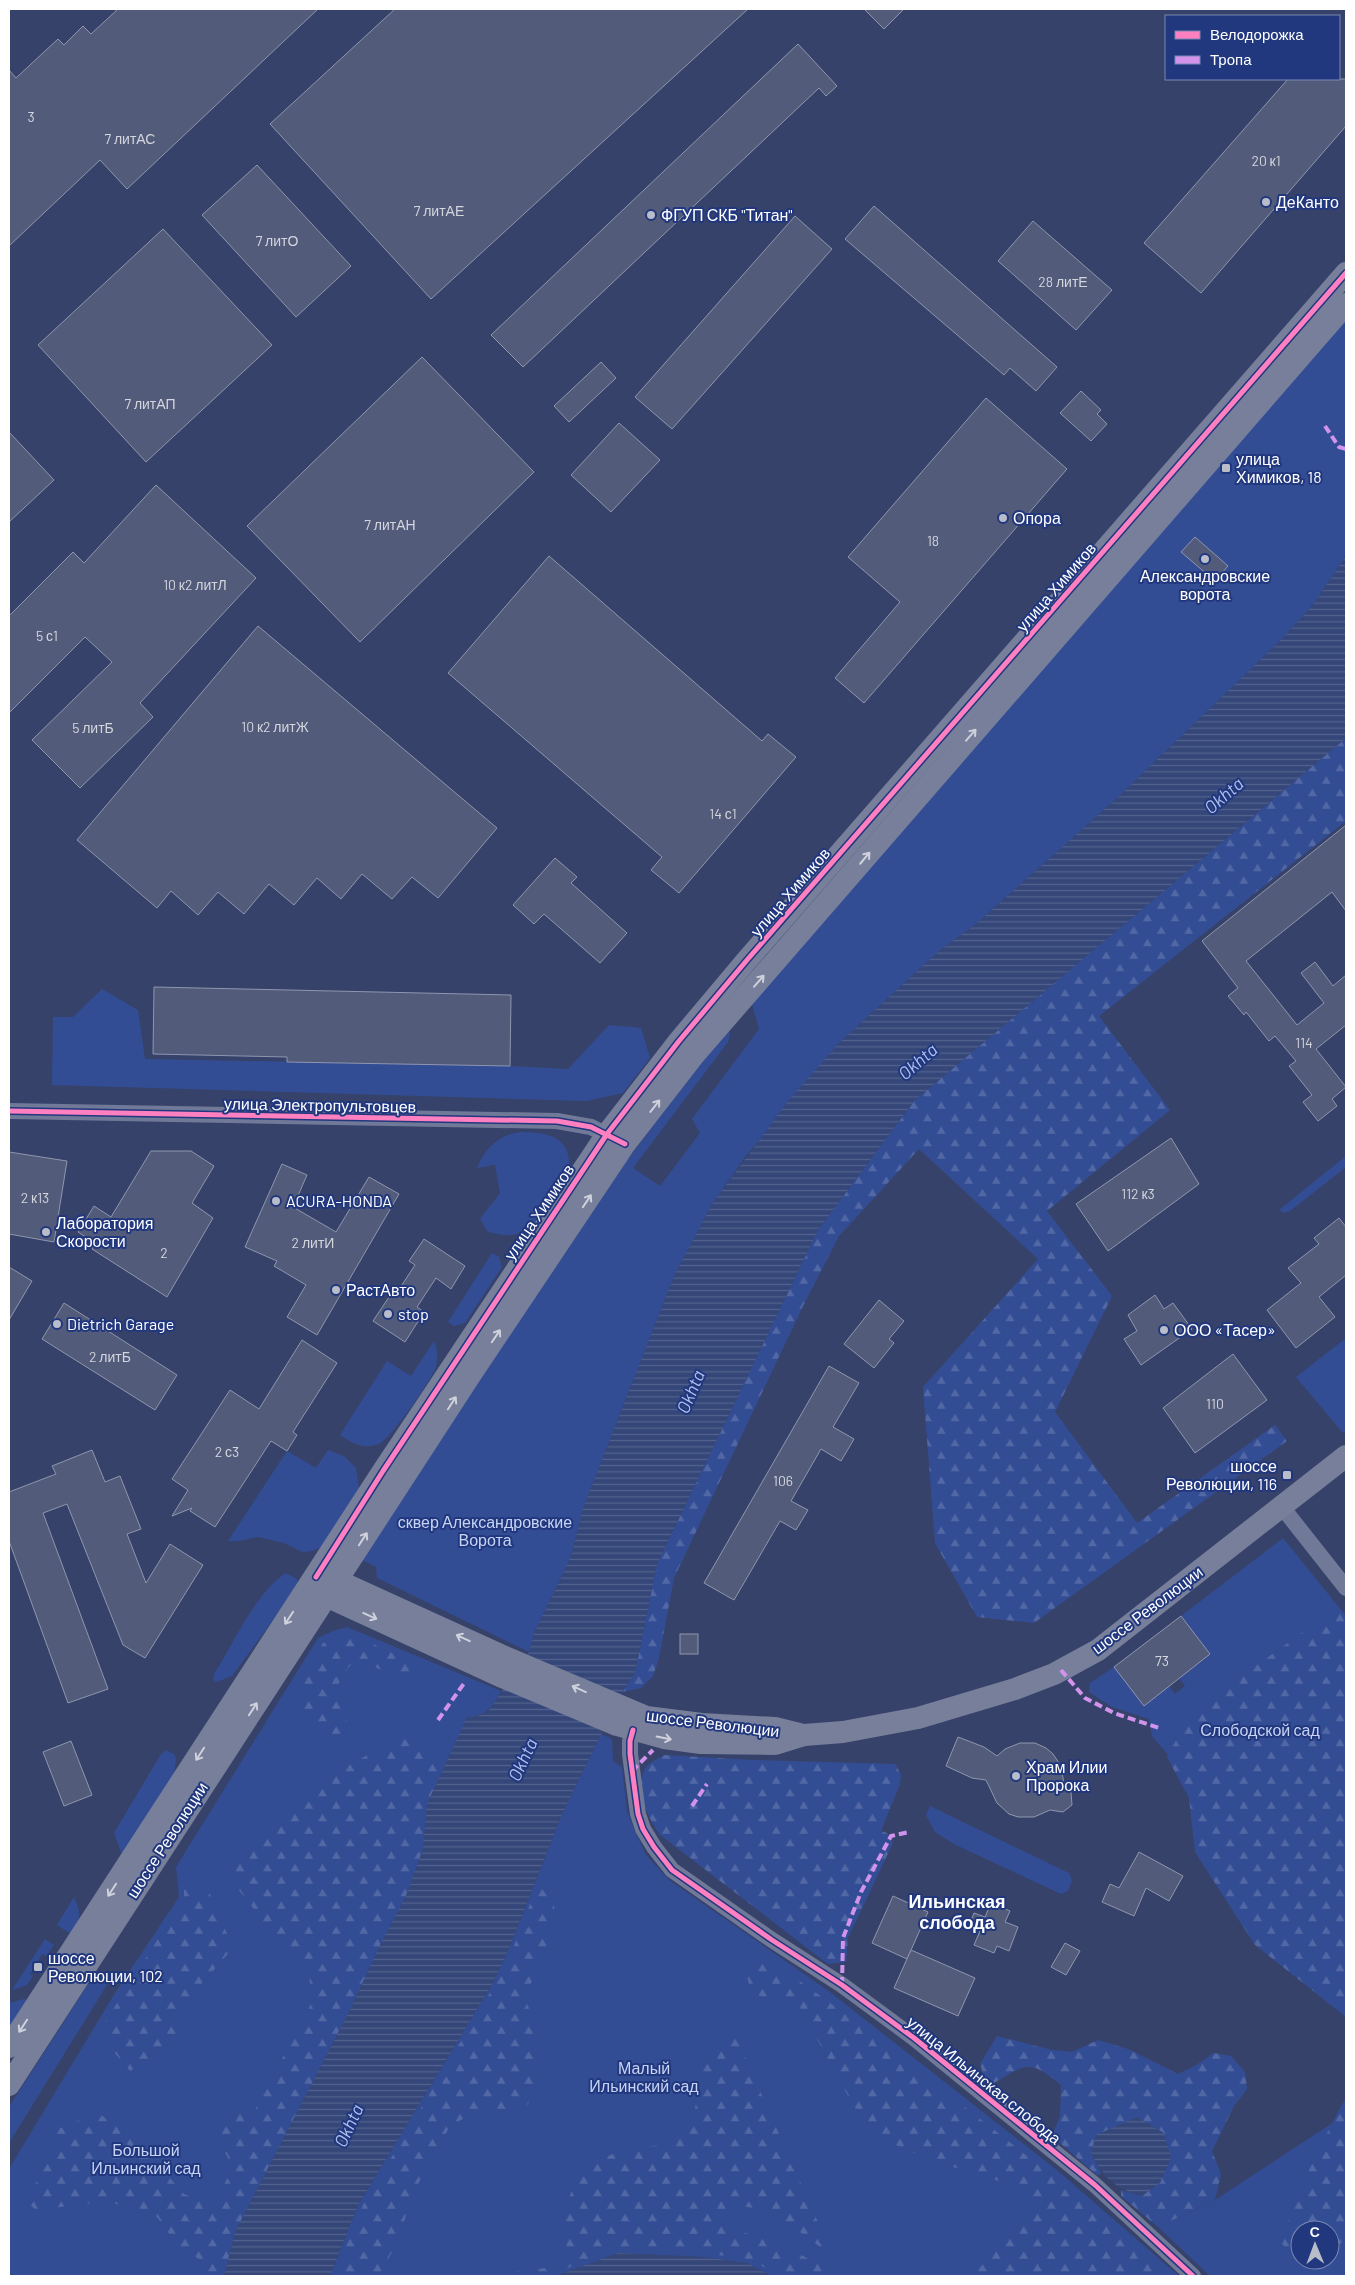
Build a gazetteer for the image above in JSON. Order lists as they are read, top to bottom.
{
  "streets": {
    "street": [
      "улица Химиков",
      "улица Электропультовцев",
      "шоссе Революции",
      "улица Ильинская слобода"
    ]
  },
  "crossings": [
    ["улица Химиков", "улица Электропультовцев"],
    ["улица Химиков", "шоссе Революции"],
    ["шоссе Революции", "улица Ильинская слобода"]
  ],
  "districts": ["Ильинская слобода"],
  "water": ["Okhta"],
  "parks": [
    "сквер Александровские Ворота",
    "Слободской сад",
    "Малый Ильинский сад",
    "Большой Ильинский сад"
  ],
  "places": {
    "other": [
      "ДеКанто",
      "ФГУП СКБ \"Титан\"",
      "Опора",
      "Александровские ворота",
      "ACURA-HONDA",
      "Лаборатория Скорости",
      "РастАвто",
      "stop",
      "Dietrich Garage",
      "ООО «Тасер»",
      "Храм Илии Пророка"
    ],
    "transit": ["улица Химиков, 18", "шоссе Революции, 116", "шоссе Революции, 102"]
  },
  "house_numbers": [
    "3",
    "7 литАС",
    "20 к1",
    "7 литАЕ",
    "7 литО",
    "28 литЕ",
    "7 литАП",
    "7 литАН",
    "18",
    "10 к2 литЛ",
    "5 с1",
    "10 к2 литЖ",
    "5 литБ",
    "14 с1",
    "114",
    "112 к3",
    "2 к13",
    "2 литИ",
    "2",
    "2 литБ",
    "110",
    "2 с3",
    "106",
    "73"
  ],
  "legend": ["Велодорожка", "Тропа"],
  "north": "top"
}
